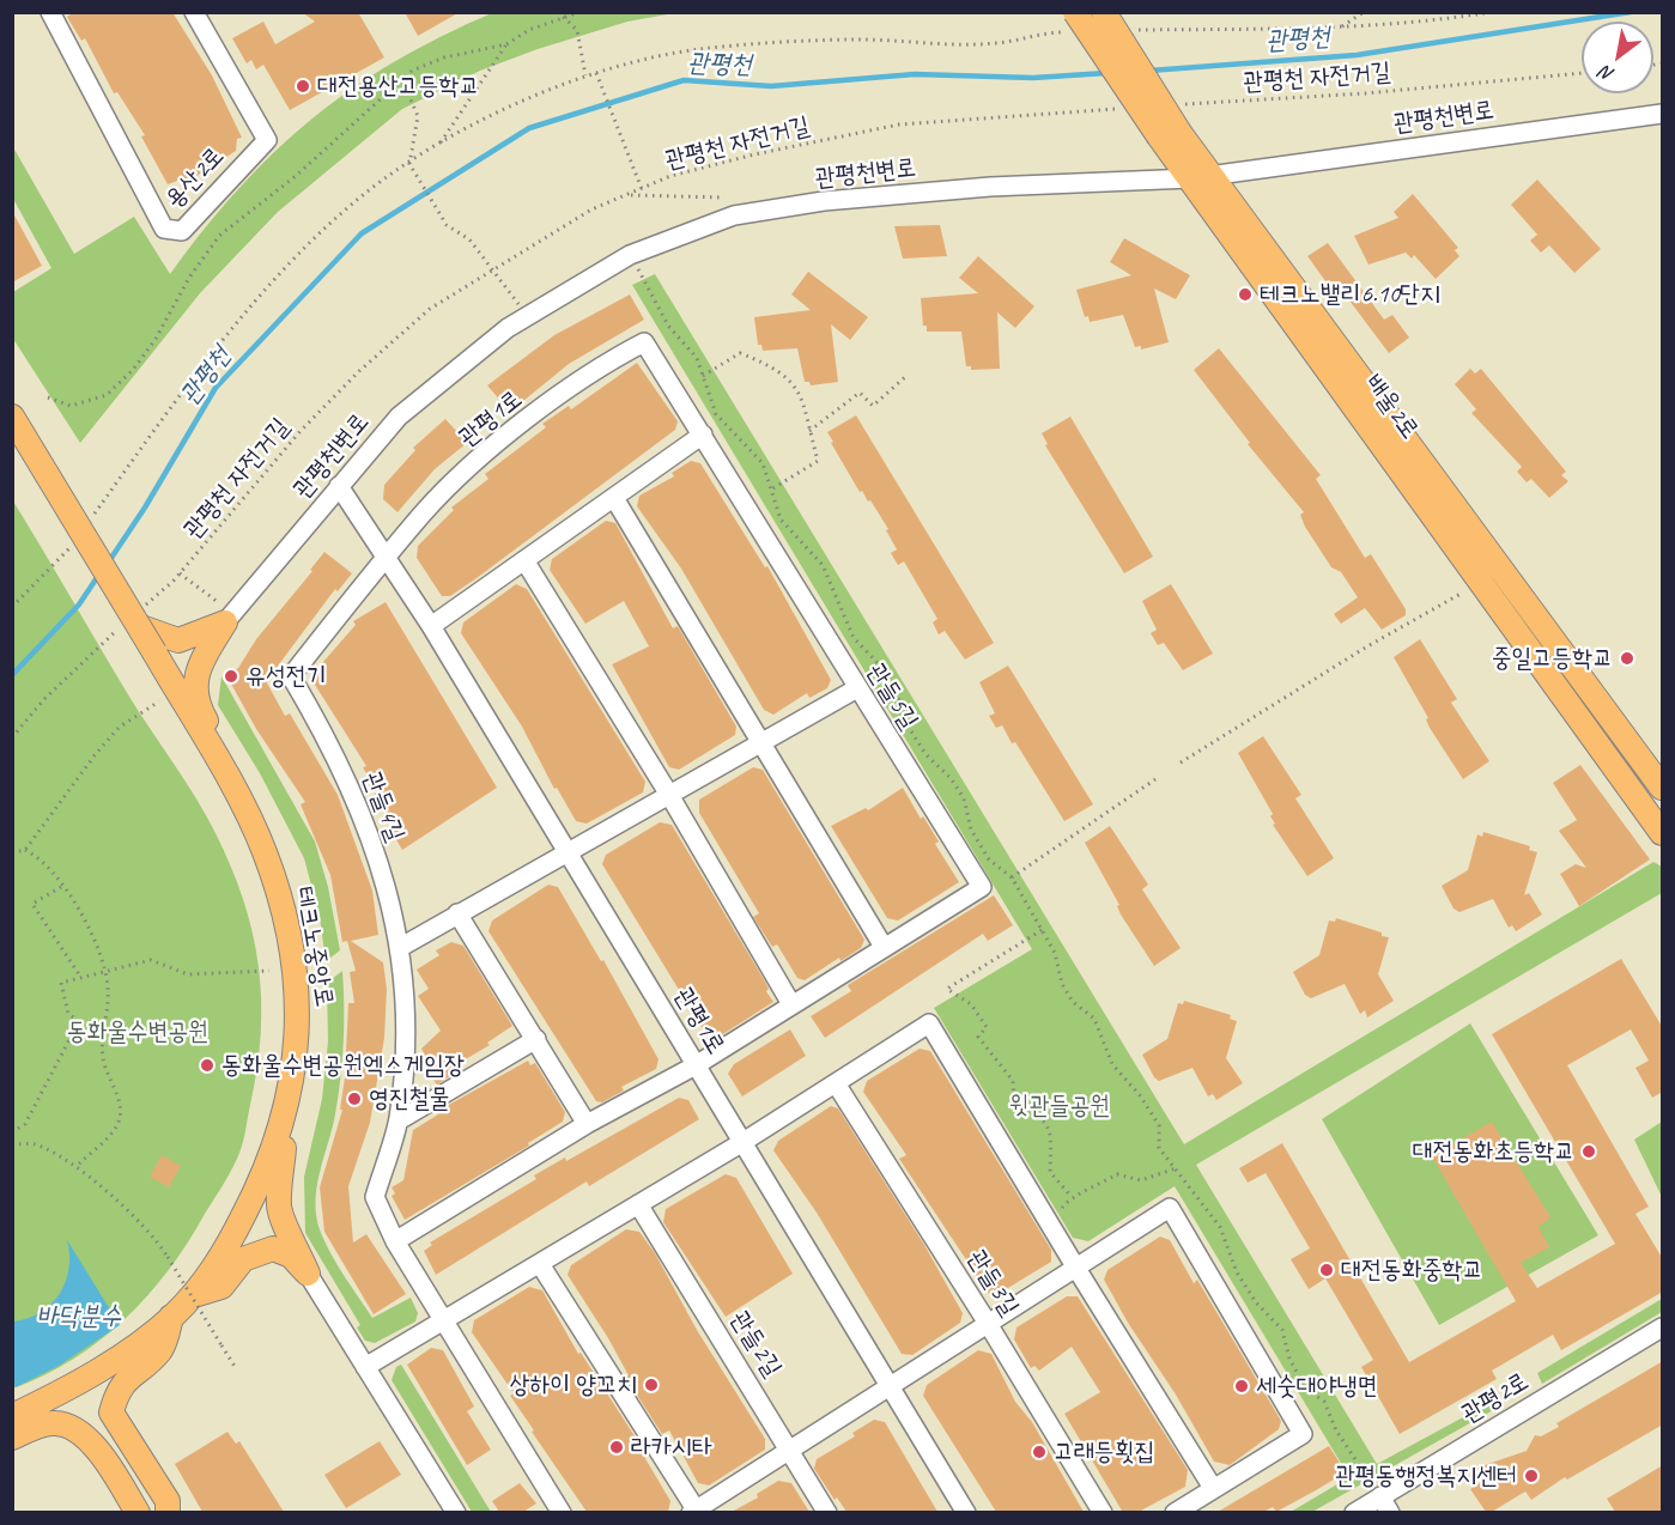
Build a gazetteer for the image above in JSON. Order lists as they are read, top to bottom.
{
  "streets": {
    "main road": ["배울2로", "테크노중앙로"],
    "street": [
      "관평천변로",
      "용산2로",
      "관평1로",
      "관들5길",
      "관들4길",
      "관들3길",
      "관들2길",
      "관평2로"
    ],
    "path": ["관평천 자전거길"]
  },
  "crossings": [
    ["관평천 자전거길", "테크노중앙로"],
    ["관평천변로", "배울2로"],
    ["관평천변로", "관평1로"],
    ["관평1로", "관들5길"],
    ["관평1로", "관들4길"]
  ],
  "water": ["관평천", "바닥분수"],
  "parks": ["동화울수변공원", "윗관들공원"],
  "places": [
    "대전용산고등학교",
    "테크노밸리6.10단지",
    "중일고등학교",
    "유성전기",
    "동화울수변공원엑스게임장",
    "영진철물",
    "대전동화초등학교",
    "대전동화중학교",
    "상하이 양꼬치",
    "세숫대야냉면",
    "라카시타",
    "고래등횟집",
    "관평동행정복지센터"
  ],
  "north": "bottom left"
}
